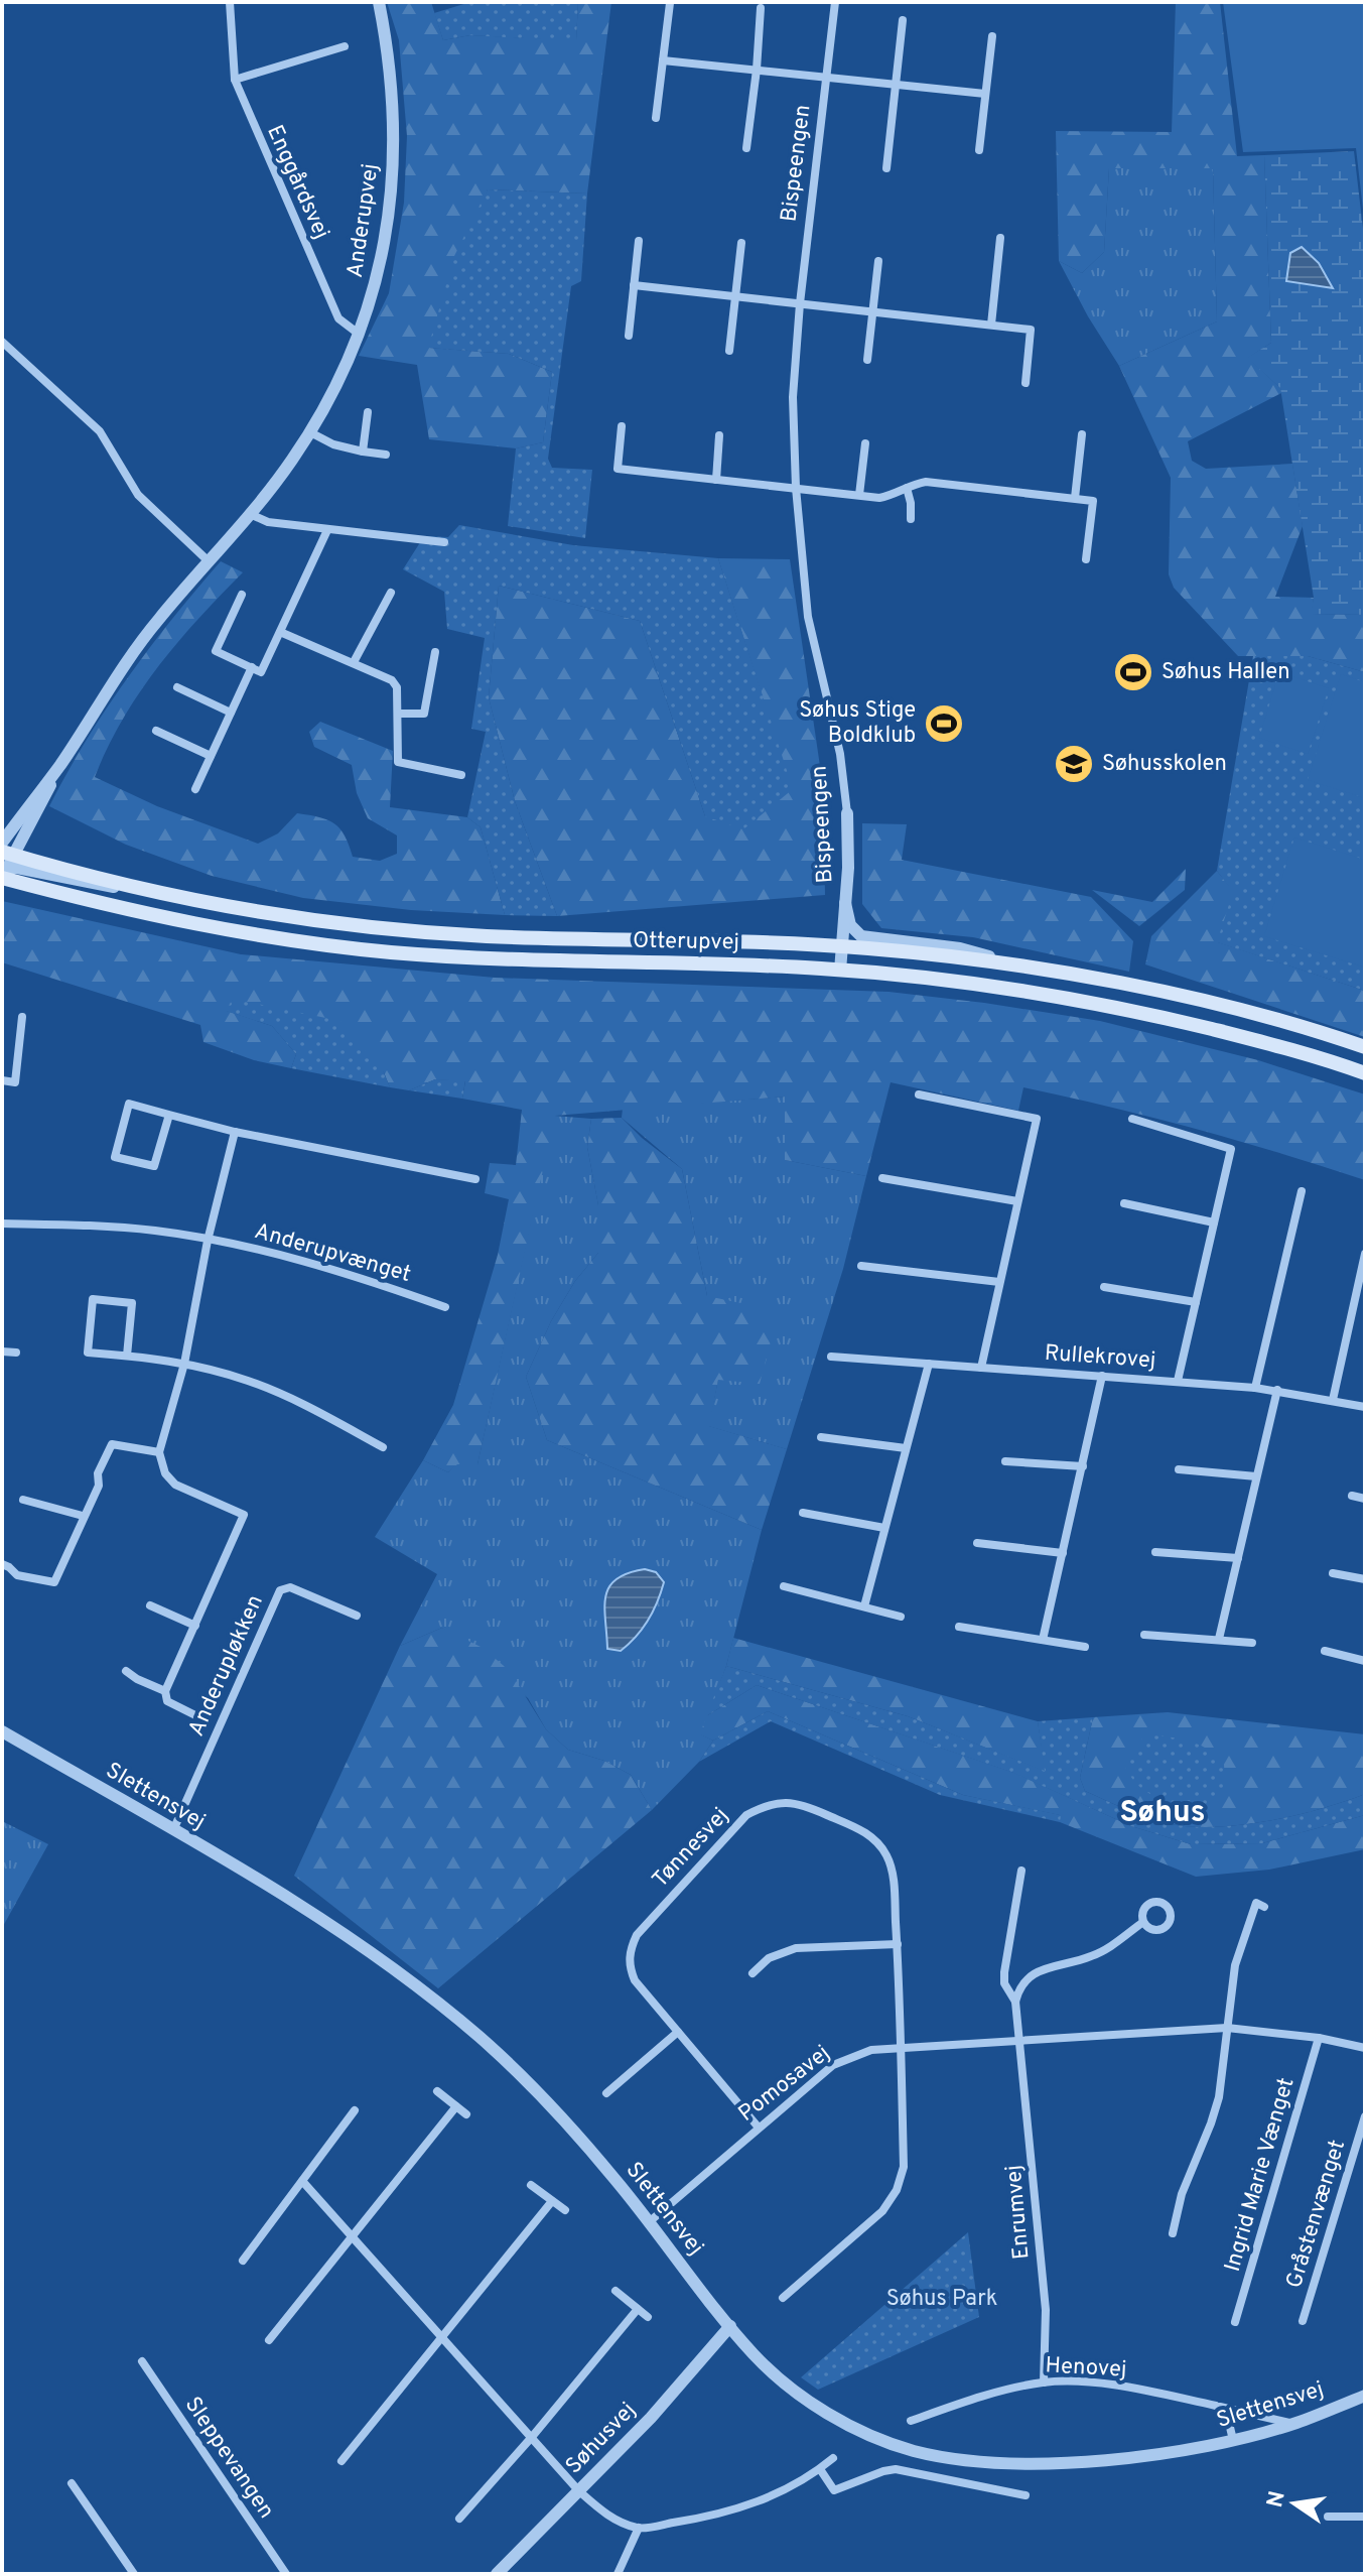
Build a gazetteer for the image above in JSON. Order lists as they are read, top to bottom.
{
  "streets": {
    "main road": ["Otterupvej"],
    "street": [
      "Bispeengen",
      "Enggårdsvej",
      "Anderupvej",
      "Anderupvænget",
      "Rullekrovej",
      "Anderupløkken",
      "Slettensvej",
      "Tønnesvej",
      "Pomosavej",
      "Ingrid Marie Vænget",
      "Enrumvej",
      "Gråstenvænget",
      "Henovej",
      "Søhusvej",
      "Sleppevangen"
    ]
  },
  "crossings": [
    ["Bispeengen", "Otterupvej"],
    ["Enggårdsvej", "Anderupvej"],
    ["Anderupvej", "Otterupvej"],
    ["Anderupløkken", "Slettensvej"],
    ["Slettensvej", "Pomosavej"],
    ["Slettensvej", "Henovej"],
    ["Slettensvej", "Søhusvej"],
    ["Tønnesvej", "Pomosavej"],
    ["Pomosavej", "Ingrid Marie Vænget"],
    ["Pomosavej", "Enrumvej"],
    ["Enrumvej", "Henovej"]
  ],
  "districts": ["Søhus"],
  "parks": ["Søhus Park"],
  "places": {
    "sports": ["Søhus Hallen", "Søhus Stige Boldklub"],
    "school or university": ["Søhusskolen"]
  },
  "north": "left"
}
